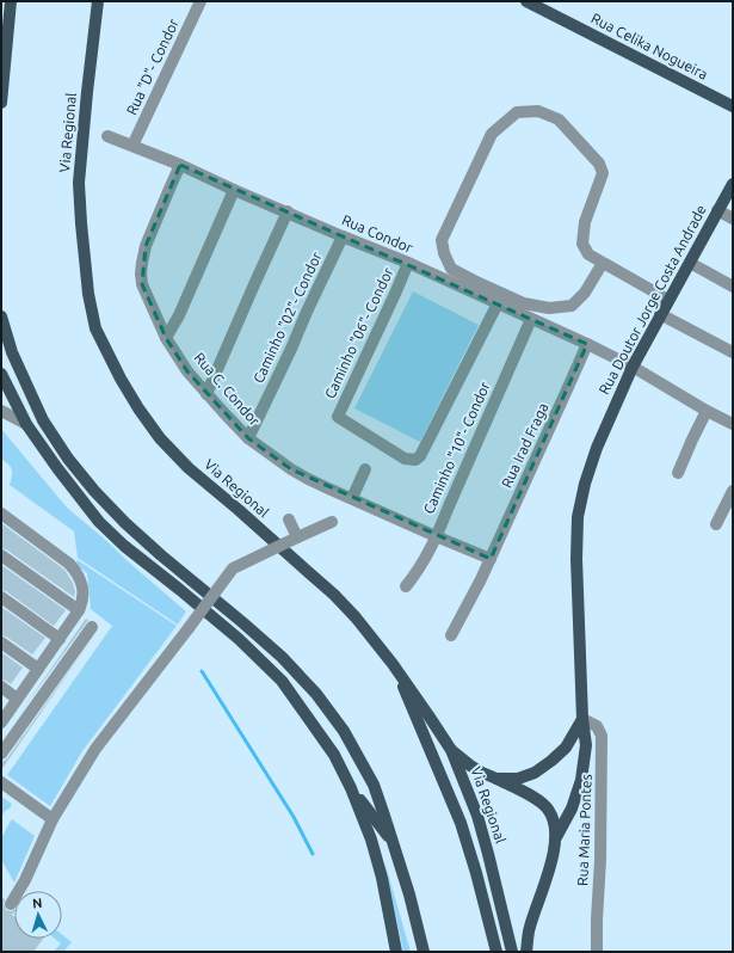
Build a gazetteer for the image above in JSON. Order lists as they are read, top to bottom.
{
  "streets": {
    "main road": ["Rua Celika Nogueira", "Via Regional", "Rua Doutor Jorge Costa Andrade"],
    "street": [
      "Rua \"D\"- Condor",
      "Rua Condor",
      "Caminho \"02\"- Condor",
      "Caminho \"06\"- Condor",
      "Rua C. Condor",
      "Rua Irad Fraga",
      "Caminho \"10\"- Condor",
      "Rua Maria Pontes"
    ]
  },
  "crossings": [
    ["Rua \"D\"- Condor", "Rua Condor"],
    ["Rua Condor", "Rua Doutor Jorge Costa Andrade"],
    ["Rua Condor", "Caminho \"02\"- Condor"],
    ["Rua Condor", "Caminho \"06\"- Condor"],
    ["Rua Condor", "Rua C. Condor"],
    ["Rua Condor", "Rua Irad Fraga"],
    ["Rua Condor", "Caminho \"10\"- Condor"],
    ["Rua Doutor Jorge Costa Andrade", "Rua Maria Pontes"],
    ["Caminho \"02\"- Condor", "Rua C. Condor"],
    ["Rua C. Condor", "Rua Irad Fraga"],
    ["Rua C. Condor", "Caminho \"10\"- Condor"]
  ],
  "north": "top"
}
